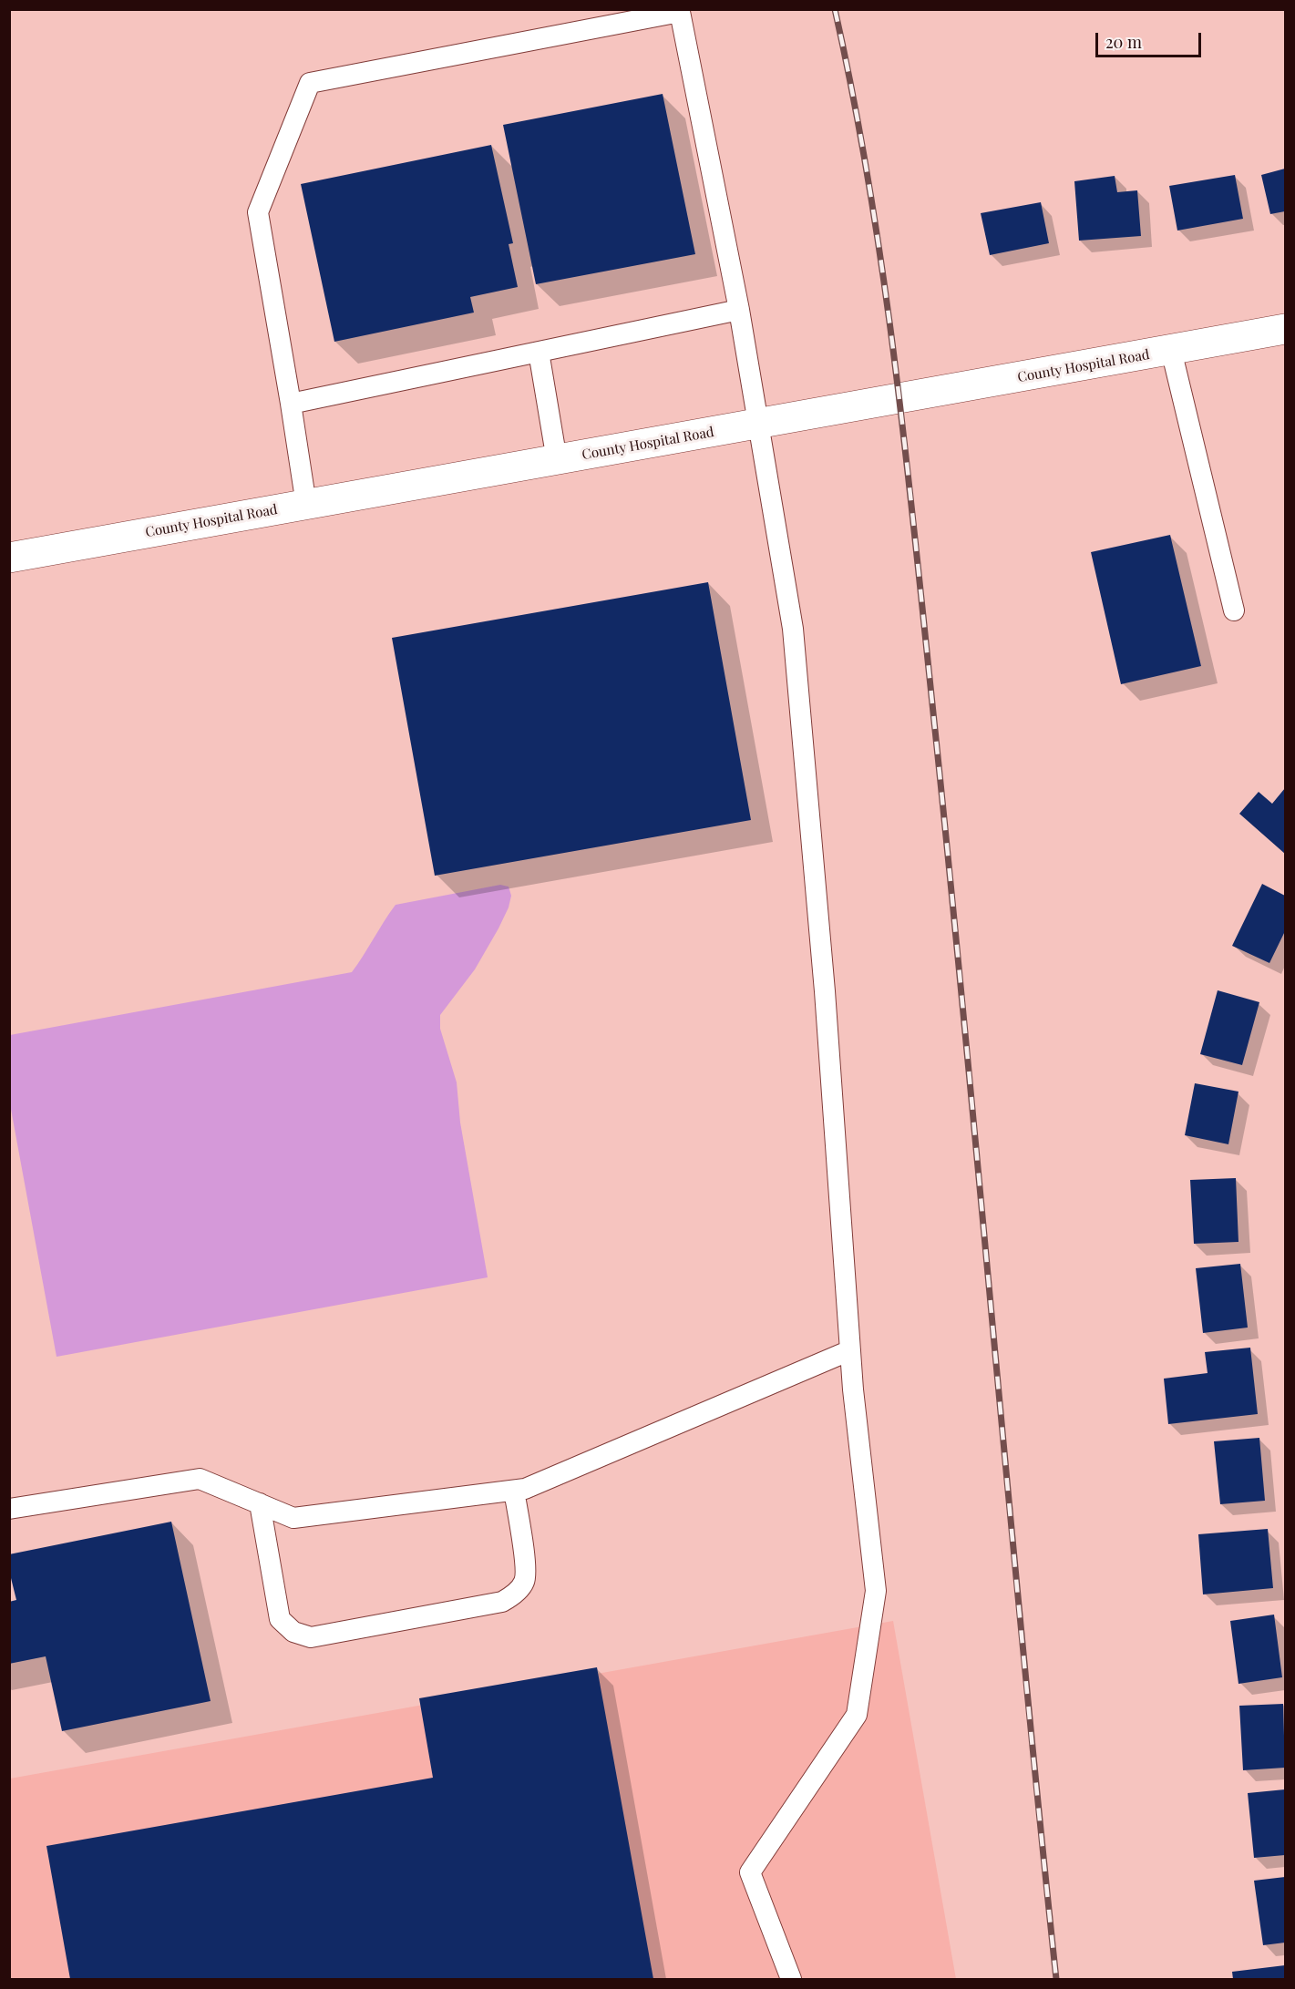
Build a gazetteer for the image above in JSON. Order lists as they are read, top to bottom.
{
  "streets": {
    "main road": ["County Hospital Road"]
  },
  "scale_bar": "20 m"
}
